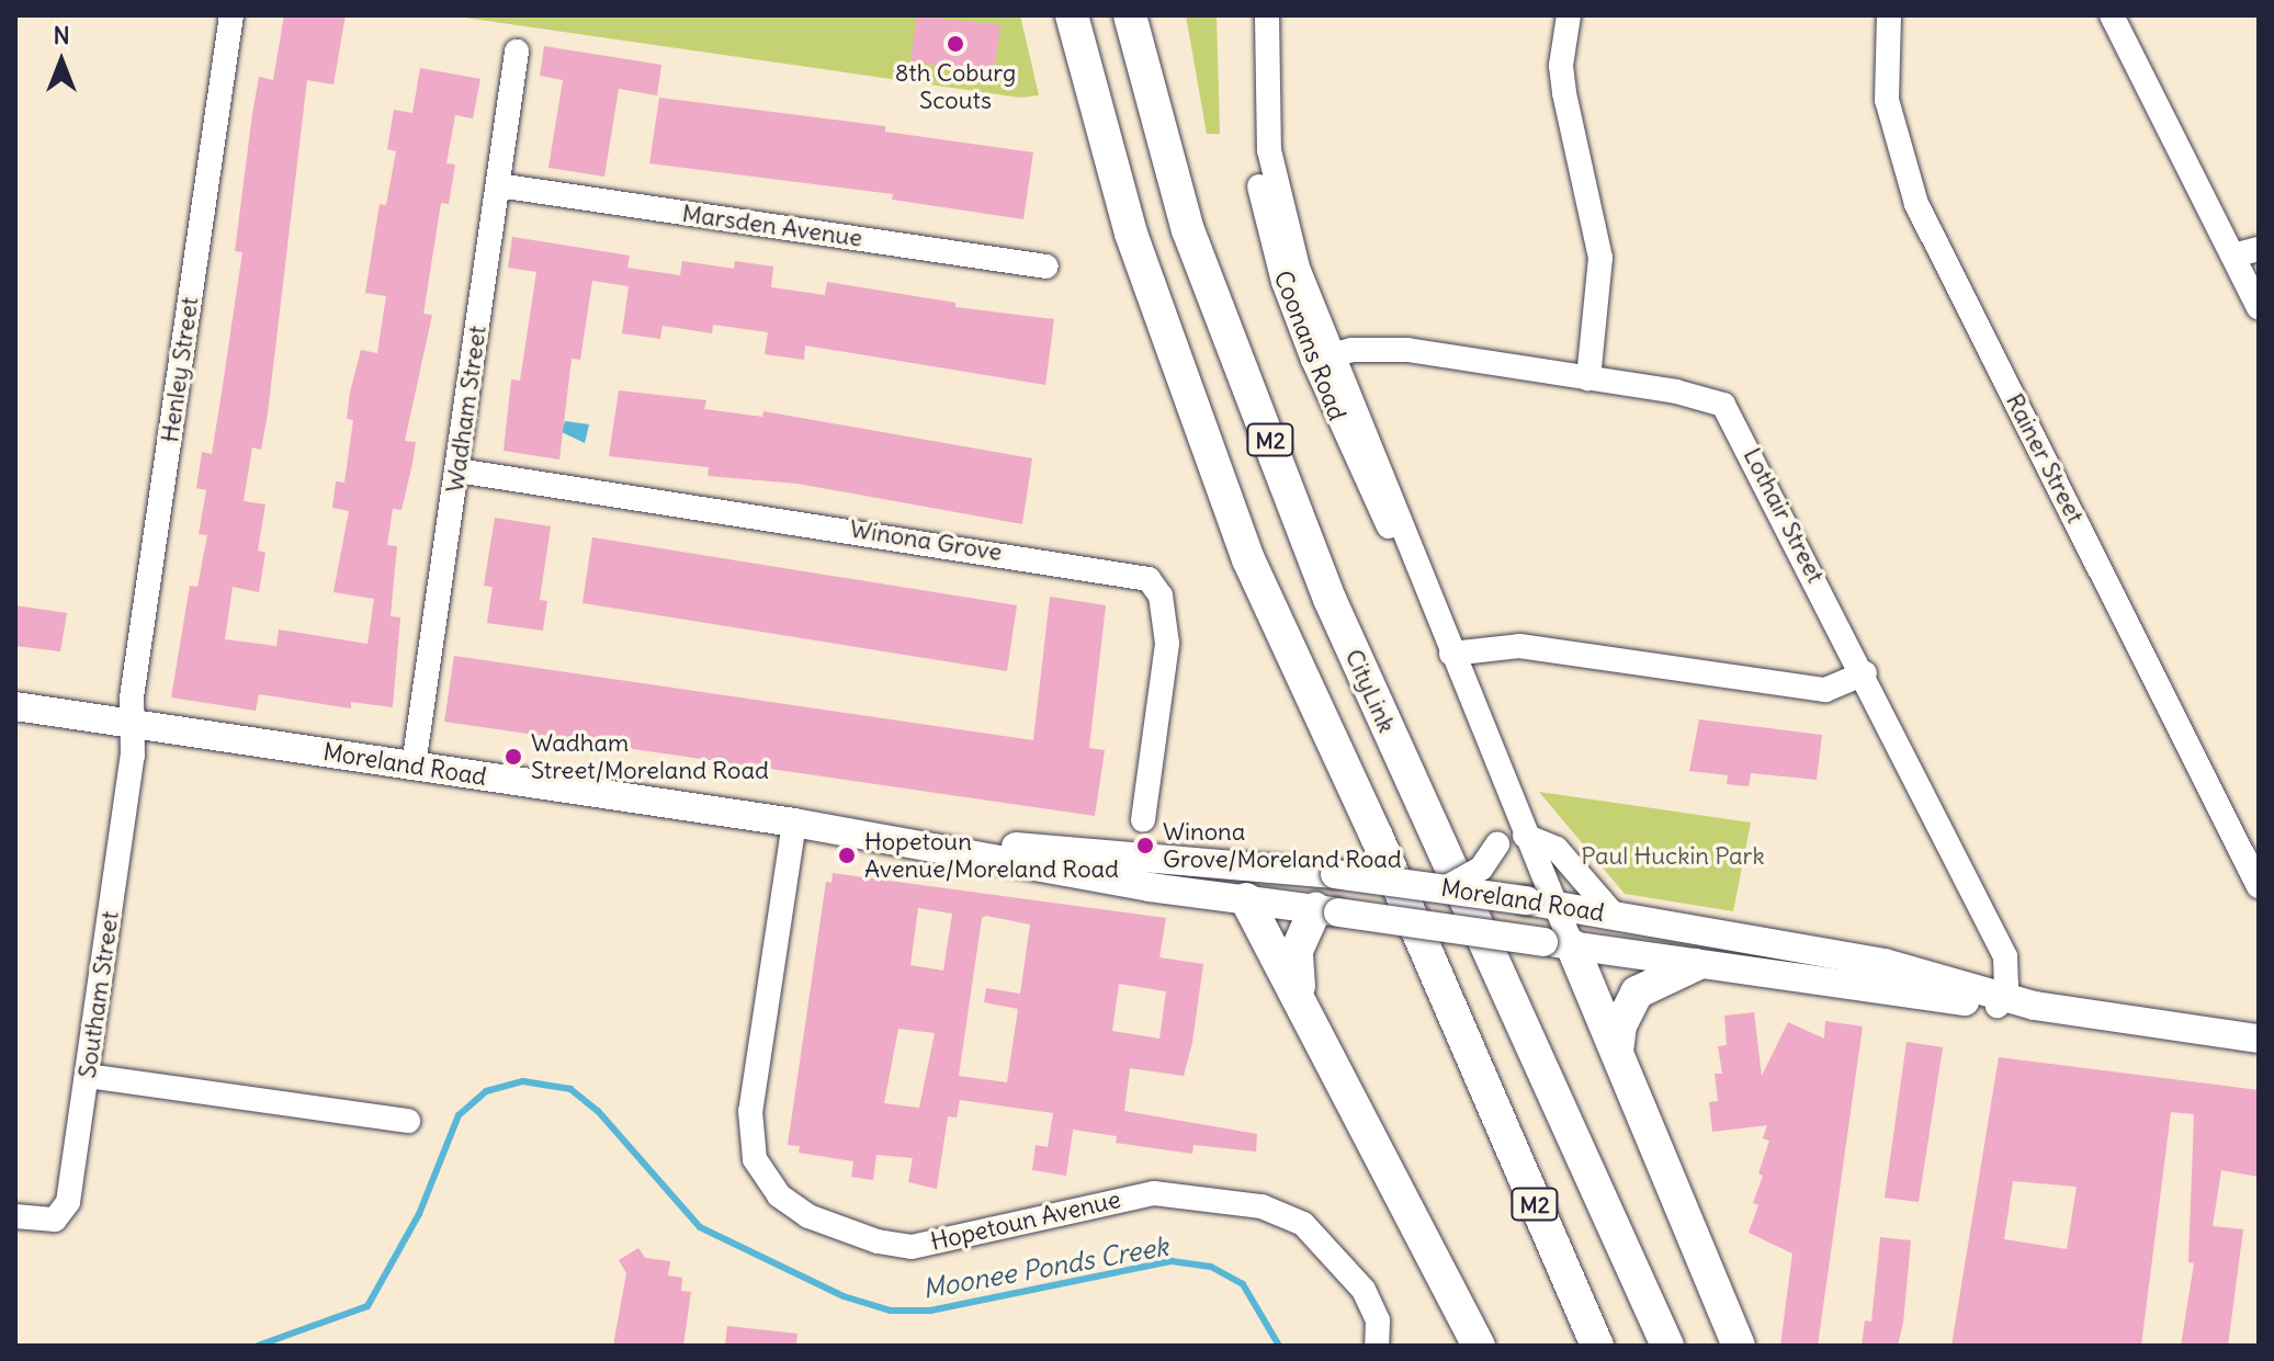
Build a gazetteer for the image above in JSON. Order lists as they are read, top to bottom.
{
  "streets": {
    "highway": ["M2", "CityLink"],
    "main road": ["Moreland Road"],
    "street": [
      "Marsden Avenue",
      "Coonans Road",
      "Henley Street",
      "Wadham Street",
      "Rainer Street",
      "Lothair Street",
      "Winona Grove",
      "Southam Street",
      "Hopetoun Avenue"
    ]
  },
  "crossings": [
    ["Marsden Avenue", "Wadham Street"],
    ["Coonans Road", "Lothair Street"],
    ["Coonans Road", "Moreland Road"],
    ["Henley Street", "Moreland Road"],
    ["Henley Street", "Southam Street"],
    ["Wadham Street", "Winona Grove"],
    ["Wadham Street", "Moreland Road"],
    ["Lothair Street", "Moreland Road"],
    ["Moreland Road", "Southam Street"],
    ["Moreland Road", "Hopetoun Avenue"]
  ],
  "water": ["Moonee Ponds Creek"],
  "parks": ["Paul Huckin Park"],
  "places": [
    "8th Coburg Scouts",
    "Wadham Street/Moreland Road",
    "Winona Grove/Moreland Road",
    "Hopetoun Avenue/Moreland Road"
  ],
  "north": "top"
}
